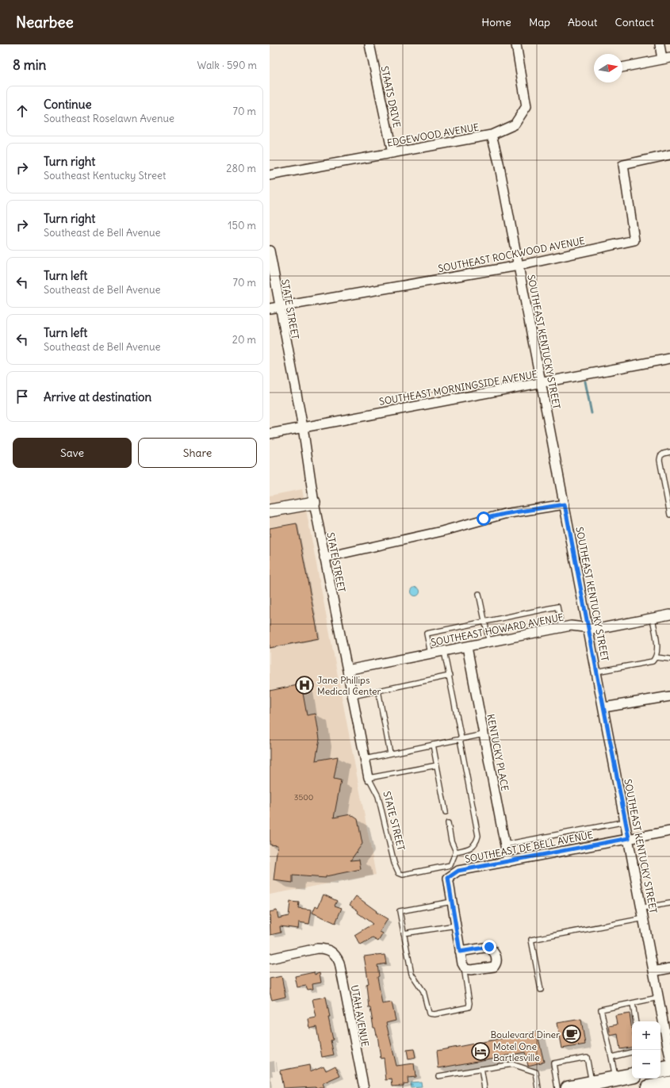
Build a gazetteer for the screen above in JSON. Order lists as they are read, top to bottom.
{
  "streets": {
    "street": [
      "STAATS DRIVE",
      "EDGEWOOD AVENUE",
      "SOUTHEAST ROCKWOOD AVENUE",
      "STATE STREET",
      "SOUTHEAST KENTUCKY STREET",
      "SOUTHEAST MORNINGSIDE AVENUE",
      "SOUTHEAST HOWARD AVENUE",
      "KENTUCKY PLACE",
      "SOUTHEAST DE BELL AVENUE",
      "UTAH AVENUE"
    ]
  },
  "crossings": [
    ["STAATS DRIVE", "EDGEWOOD AVENUE"],
    ["EDGEWOOD AVENUE", "SOUTHEAST KENTUCKY STREET"],
    ["SOUTHEAST ROCKWOOD AVENUE", "STATE STREET"],
    ["SOUTHEAST ROCKWOOD AVENUE", "SOUTHEAST KENTUCKY STREET"],
    ["STATE STREET", "SOUTHEAST MORNINGSIDE AVENUE"],
    ["STATE STREET", "SOUTHEAST HOWARD AVENUE"],
    ["SOUTHEAST KENTUCKY STREET", "SOUTHEAST MORNINGSIDE AVENUE"],
    ["SOUTHEAST KENTUCKY STREET", "SOUTHEAST HOWARD AVENUE"],
    ["SOUTHEAST KENTUCKY STREET", "SOUTHEAST DE BELL AVENUE"],
    ["SOUTHEAST HOWARD AVENUE", "KENTUCKY PLACE"],
    ["KENTUCKY PLACE", "SOUTHEAST DE BELL AVENUE"]
  ],
  "places": {
    "hospital": ["Jane Phillips Medical Center"],
    "cafe": ["Boulevard Diner"],
    "hotel": ["Motel One Bartlesville"]
  },
  "house_numbers": ["3500"],
  "north": "right",
  "page": {
    "header": "Nearbee",
    "nav": [
      "Home",
      "Map",
      "About",
      "Contact"
    ],
    "heading": ["8 min", "Walk · 590 m"],
    "list": [
      ["Continue", "Southeast Roselawn Avenue", "70 m"],
      ["Turn right", "Southeast Kentucky Street", "280 m"],
      ["Turn right", "Southeast de Bell Avenue", "150 m"],
      ["Turn left", "Southeast de Bell Avenue", "70 m"],
      ["Turn left", "Southeast de Bell Avenue", "20 m"],
      "Arrive at destination"
    ],
    "buttons": ["Save", "Share"],
    "map_buttons": ["+", "−"]
  }
}
